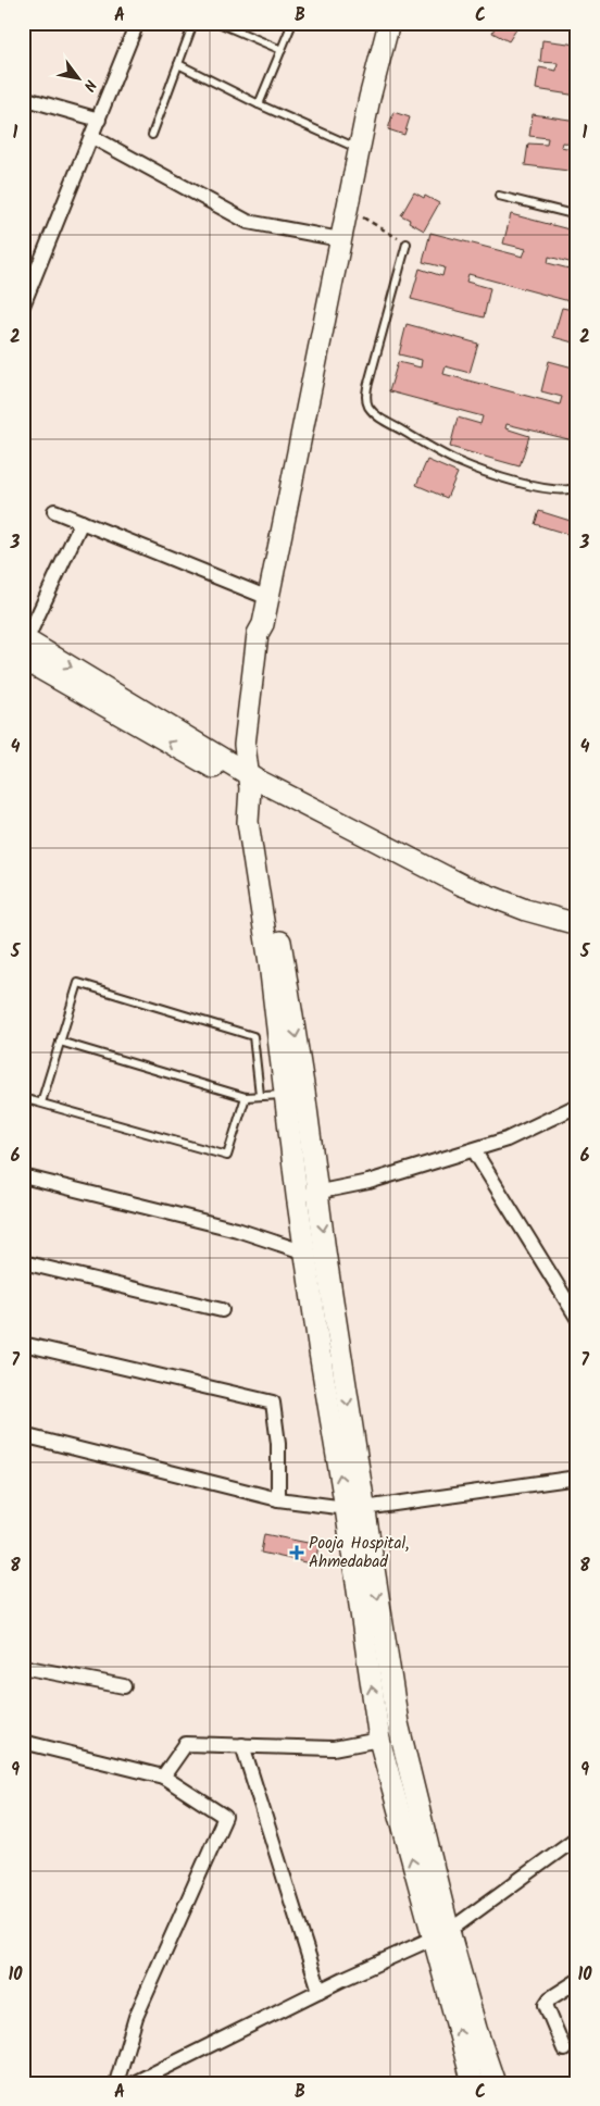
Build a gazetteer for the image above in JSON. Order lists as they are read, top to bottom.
{
  "places": {
    "health": ["Pooja Hospital, Ahmedabad"]
  },
  "north": "bottom right",
  "grid": {
    "columns": ["A", "B", "C"],
    "rows": [
      "1",
      "2",
      "3",
      "4",
      "5",
      "6",
      "7",
      "8",
      "9",
      "10"
    ]
  }
}
